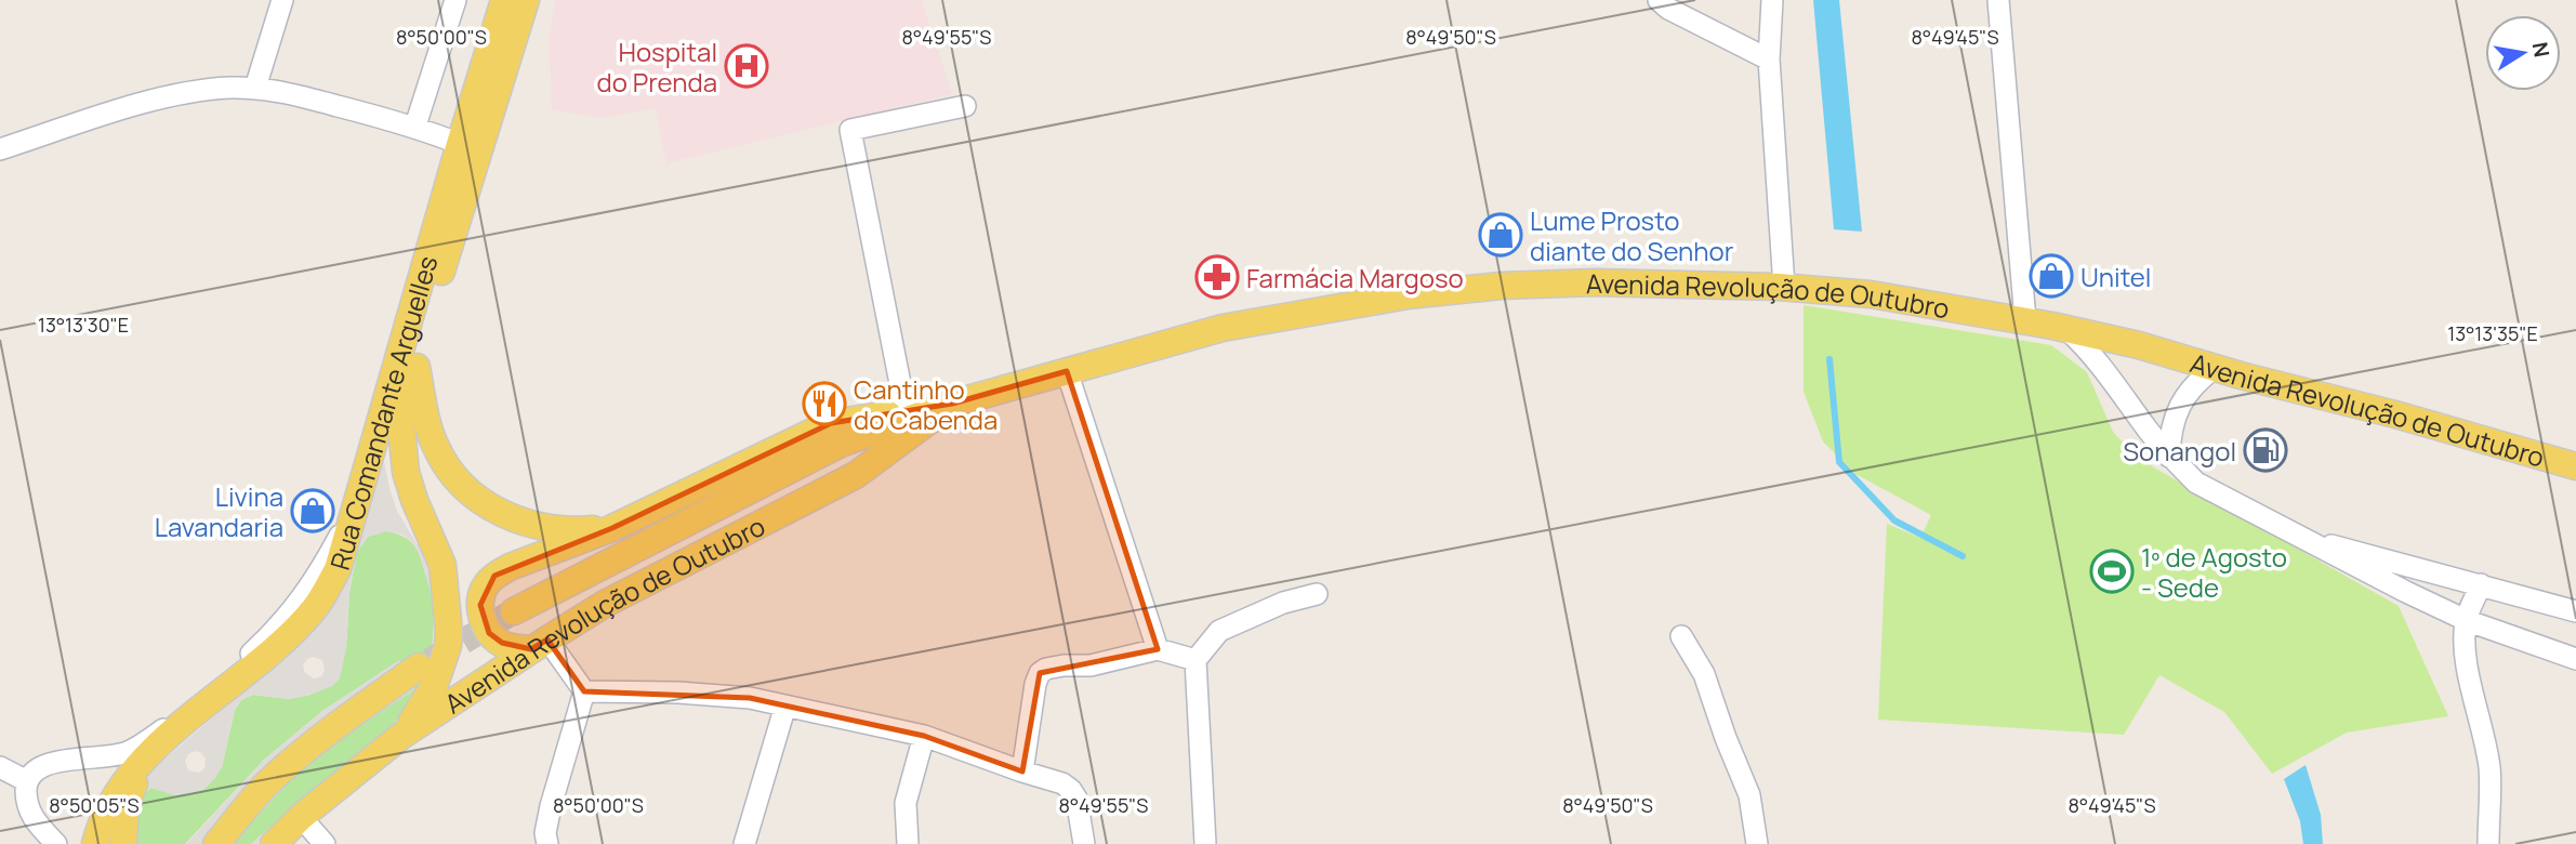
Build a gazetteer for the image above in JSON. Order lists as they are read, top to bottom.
{
  "streets": {
    "main road": ["Avenida Revolução de Outubro", "Rua Comandante Arguelles"]
  },
  "crossings": [
    ["Avenida Revolução de Outubro", "Rua Comandante Arguelles"]
  ],
  "places": {
    "hospital": ["Hospital do Prenda"],
    "shop": ["Lume Prosto diante do Senhor", "Unitel", "Livina Lavandaria"],
    "pharmacy": ["Farmácia Margoso"],
    "restaurant": ["Cantinho do Cabenda"],
    "fuel station": ["Sonangol"],
    "sports": ["1º de Agosto - Sede"]
  },
  "north": "right",
  "coordinates": [
    "8°50'00\"S",
    "8°49'55\"S",
    "8°49'50\"S",
    "8°49'45\"S",
    "13°13'30\"E",
    "13°13'35\"E",
    "8°50'05\"S"
  ]
}
